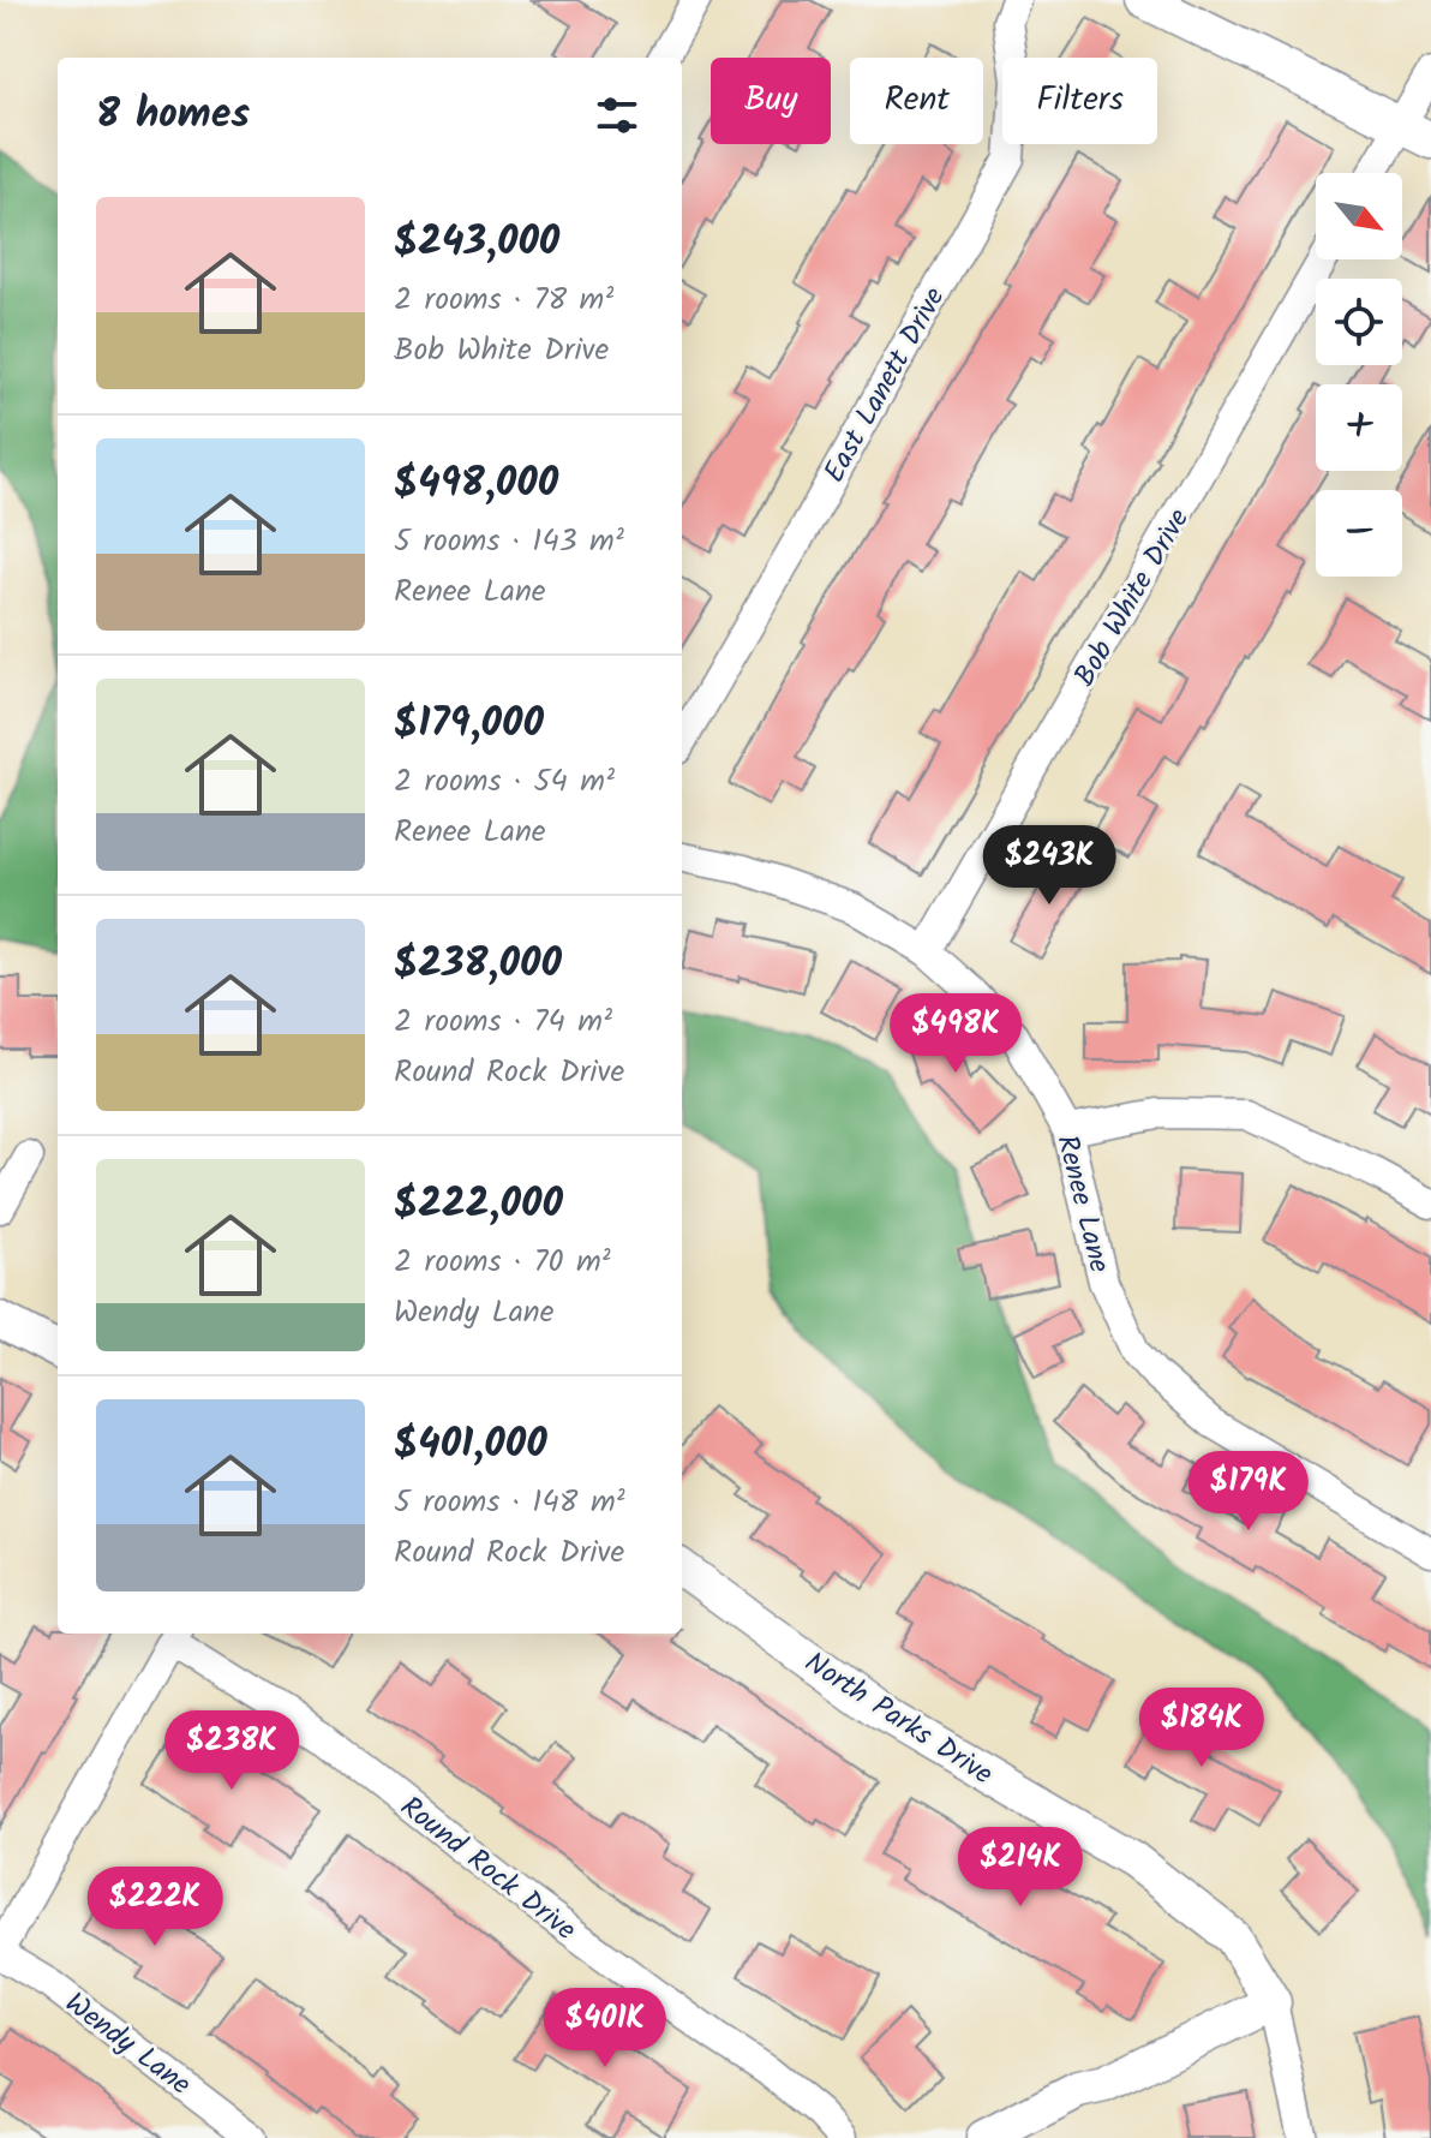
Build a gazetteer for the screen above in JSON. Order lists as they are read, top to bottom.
{
  "streets": {
    "street": [
      "East Lanett Drive",
      "Bob White Drive",
      "Renee Lane",
      "North Parks Drive",
      "Round Rock Drive",
      "Wendy Lane"
    ]
  },
  "crossings": [
    ["Bob White Drive", "Renee Lane"]
  ],
  "north": "bottom right",
  "page": {
    "chip": ["Buy", "Rent", "Filters"],
    "heading": "8 homes",
    "map_buttons": ["+", "−"],
    "list": [
      {
        "name": "$243,000",
        "note": "2 rooms · 78 m² · Bob White Drive"
      },
      {
        "name": "$498,000",
        "note": "5 rooms · 143 m² · Renee Lane"
      },
      {
        "name": "$179,000",
        "note": "2 rooms · 54 m² · Renee Lane"
      },
      {
        "name": "$238,000",
        "note": "2 rooms · 74 m² · Round Rock Drive"
      },
      {
        "name": "$222,000",
        "note": "2 rooms · 70 m² · Wendy Lane"
      },
      {
        "name": "$401,000",
        "note": "5 rooms · 148 m² · Round Rock Drive"
      }
    ],
    "price": [
      "$243K",
      "$498K",
      "$179K",
      "$184K",
      "$238K",
      "$214K",
      "$222K",
      "$401K"
    ]
  }
}
